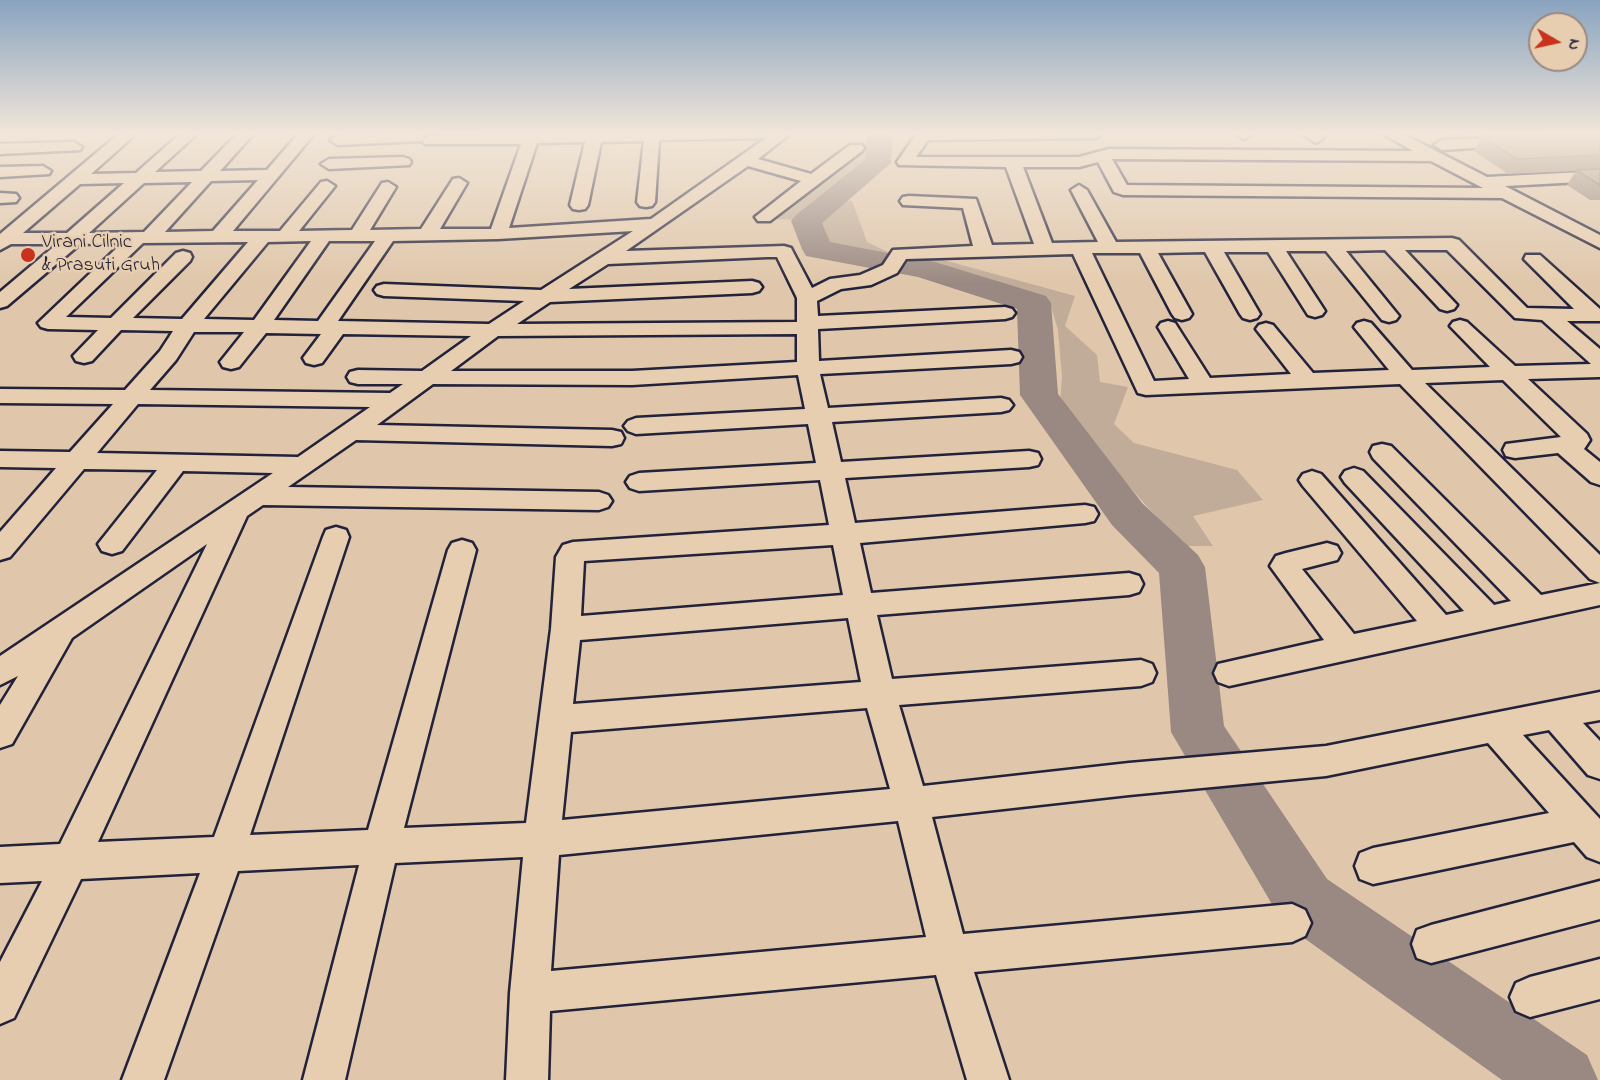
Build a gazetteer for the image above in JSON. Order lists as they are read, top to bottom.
{
  "places": ["Virani Cilnic & Prasuti Gruh"],
  "north": "right"
}
